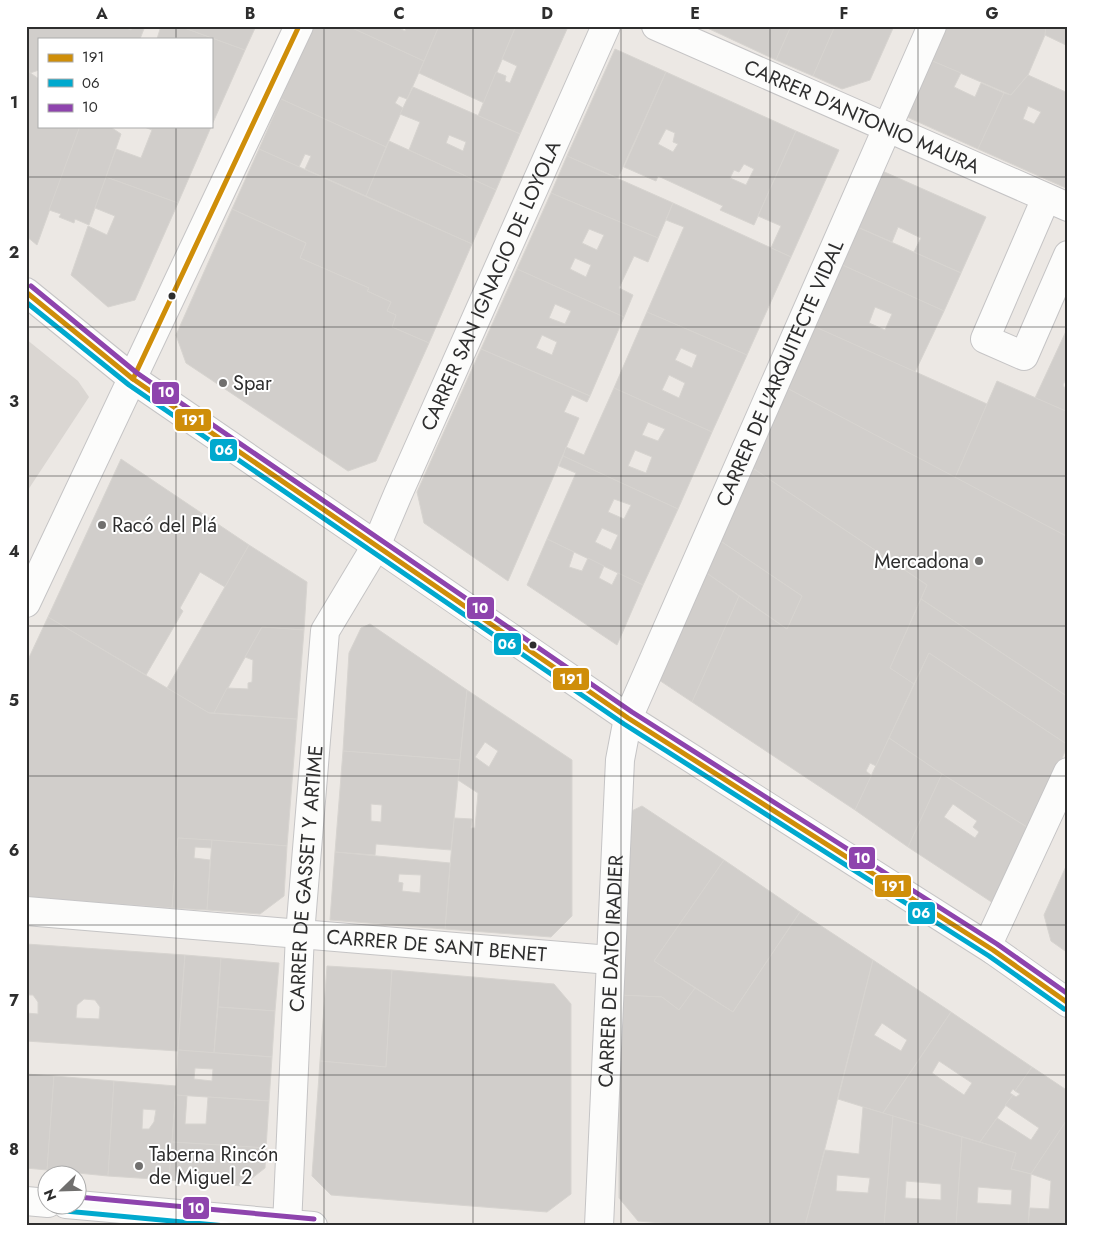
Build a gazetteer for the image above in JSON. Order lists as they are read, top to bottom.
{
  "streets": {
    "street": [
      "CARRER D'ANTONIO MAURA",
      "CARRER SAN IGNACIO DE LOYOLA",
      "CARRER DE L'ARQUITECTE VIDAL",
      "CARRER DE GASSET Y ARTIME",
      "CARRER DE SANT BENET",
      "CARRER DE DATO IRADIER"
    ]
  },
  "crossings": [
    ["CARRER D'ANTONIO MAURA", "CARRER DE L'ARQUITECTE VIDAL"],
    ["CARRER SAN IGNACIO DE LOYOLA", "CARRER DE GASSET Y ARTIME"],
    ["CARRER DE L'ARQUITECTE VIDAL", "CARRER DE DATO IRADIER"],
    ["CARRER DE GASSET Y ARTIME", "CARRER DE SANT BENET"],
    ["CARRER DE SANT BENET", "CARRER DE DATO IRADIER"]
  ],
  "places": [
    "Spar",
    "Racó del Plá",
    "Mercadona",
    "Taberna Rincón de Miguel 2"
  ],
  "lines": ["transit line 191", "transit line 10", "transit line 06"],
  "legend": ["191", "06", "10"],
  "north": "bottom left",
  "grid": {
    "columns": [
      "A",
      "B",
      "C",
      "D",
      "E",
      "F",
      "G"
    ],
    "rows": [
      "1",
      "2",
      "3",
      "4",
      "5",
      "6",
      "7",
      "8"
    ]
  }
}
